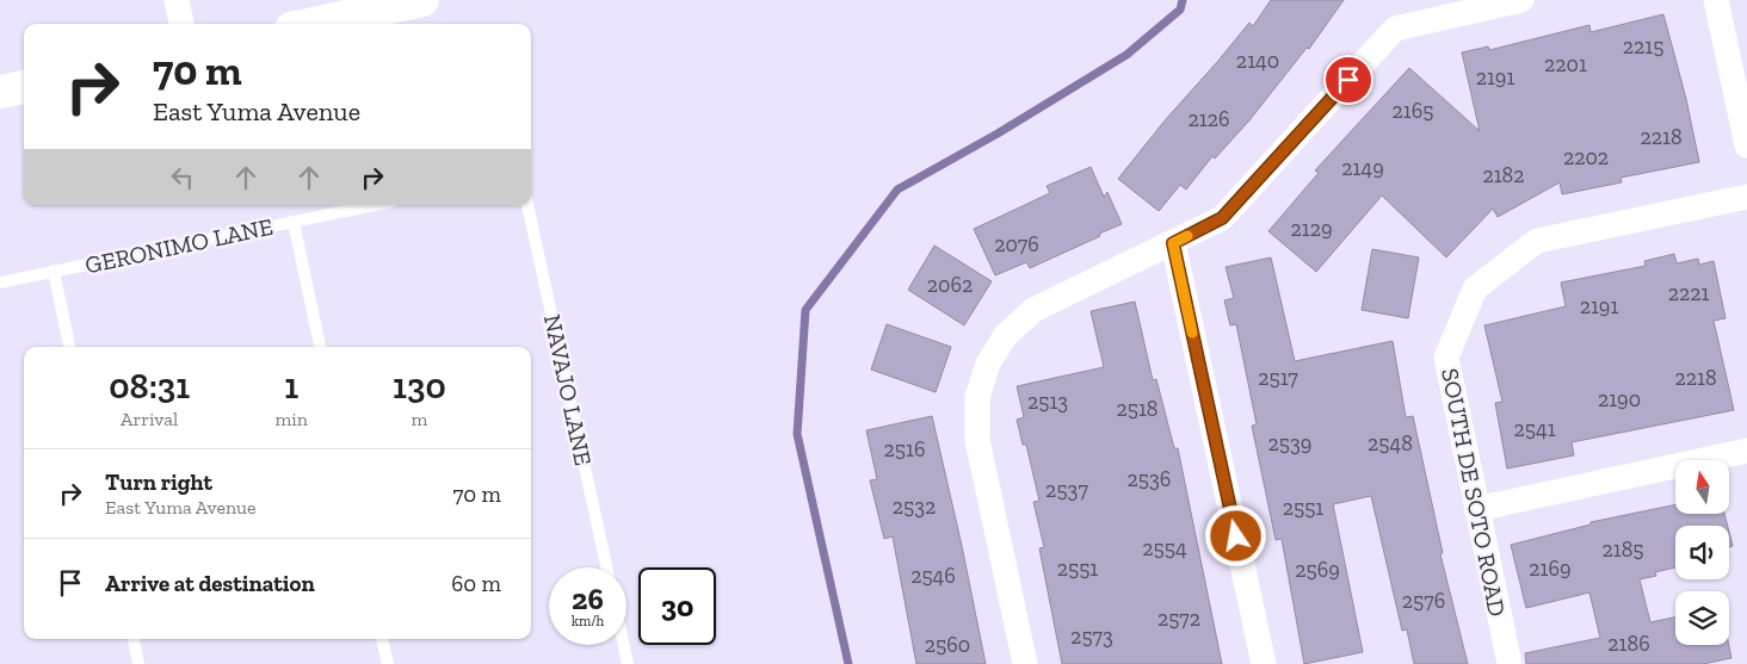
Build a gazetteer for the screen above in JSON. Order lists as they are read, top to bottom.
{
  "streets": {
    "street": ["SOUTH DE SOTO ROAD"],
    "lane": ["GERONIMO LANE", "NAVAJO LANE"]
  },
  "house_numbers": [
    "2215",
    "2140",
    "2201",
    "2191",
    "2165",
    "2126",
    "2218",
    "2202",
    "2149",
    "2182",
    "2129",
    "2076",
    "2062",
    "2221",
    "2191",
    "2517",
    "2218",
    "2190",
    "2513",
    "2518",
    "2541",
    "2539",
    "2548",
    "2516",
    "2536",
    "2537",
    "2532",
    "2551",
    "2554",
    "2185",
    "2551",
    "2169",
    "2569",
    "2546",
    "2576",
    "2572",
    "2573",
    "2186",
    "2560"
  ],
  "north": "top",
  "page": {
    "turn": ["70 m", "East Yuma Avenue"],
    "eta": [
      "08:31",
      "Arrival",
      "1",
      "min",
      "130",
      "m"
    ],
    "list": [
      {
        "name": "Turn right",
        "note": "East Yuma Avenue",
        "value": "70 m"
      },
      {
        "name": "Arrive at destination",
        "value": "60 m"
      }
    ],
    "speed": "26 km/h",
    "limit": "30"
  }
}
